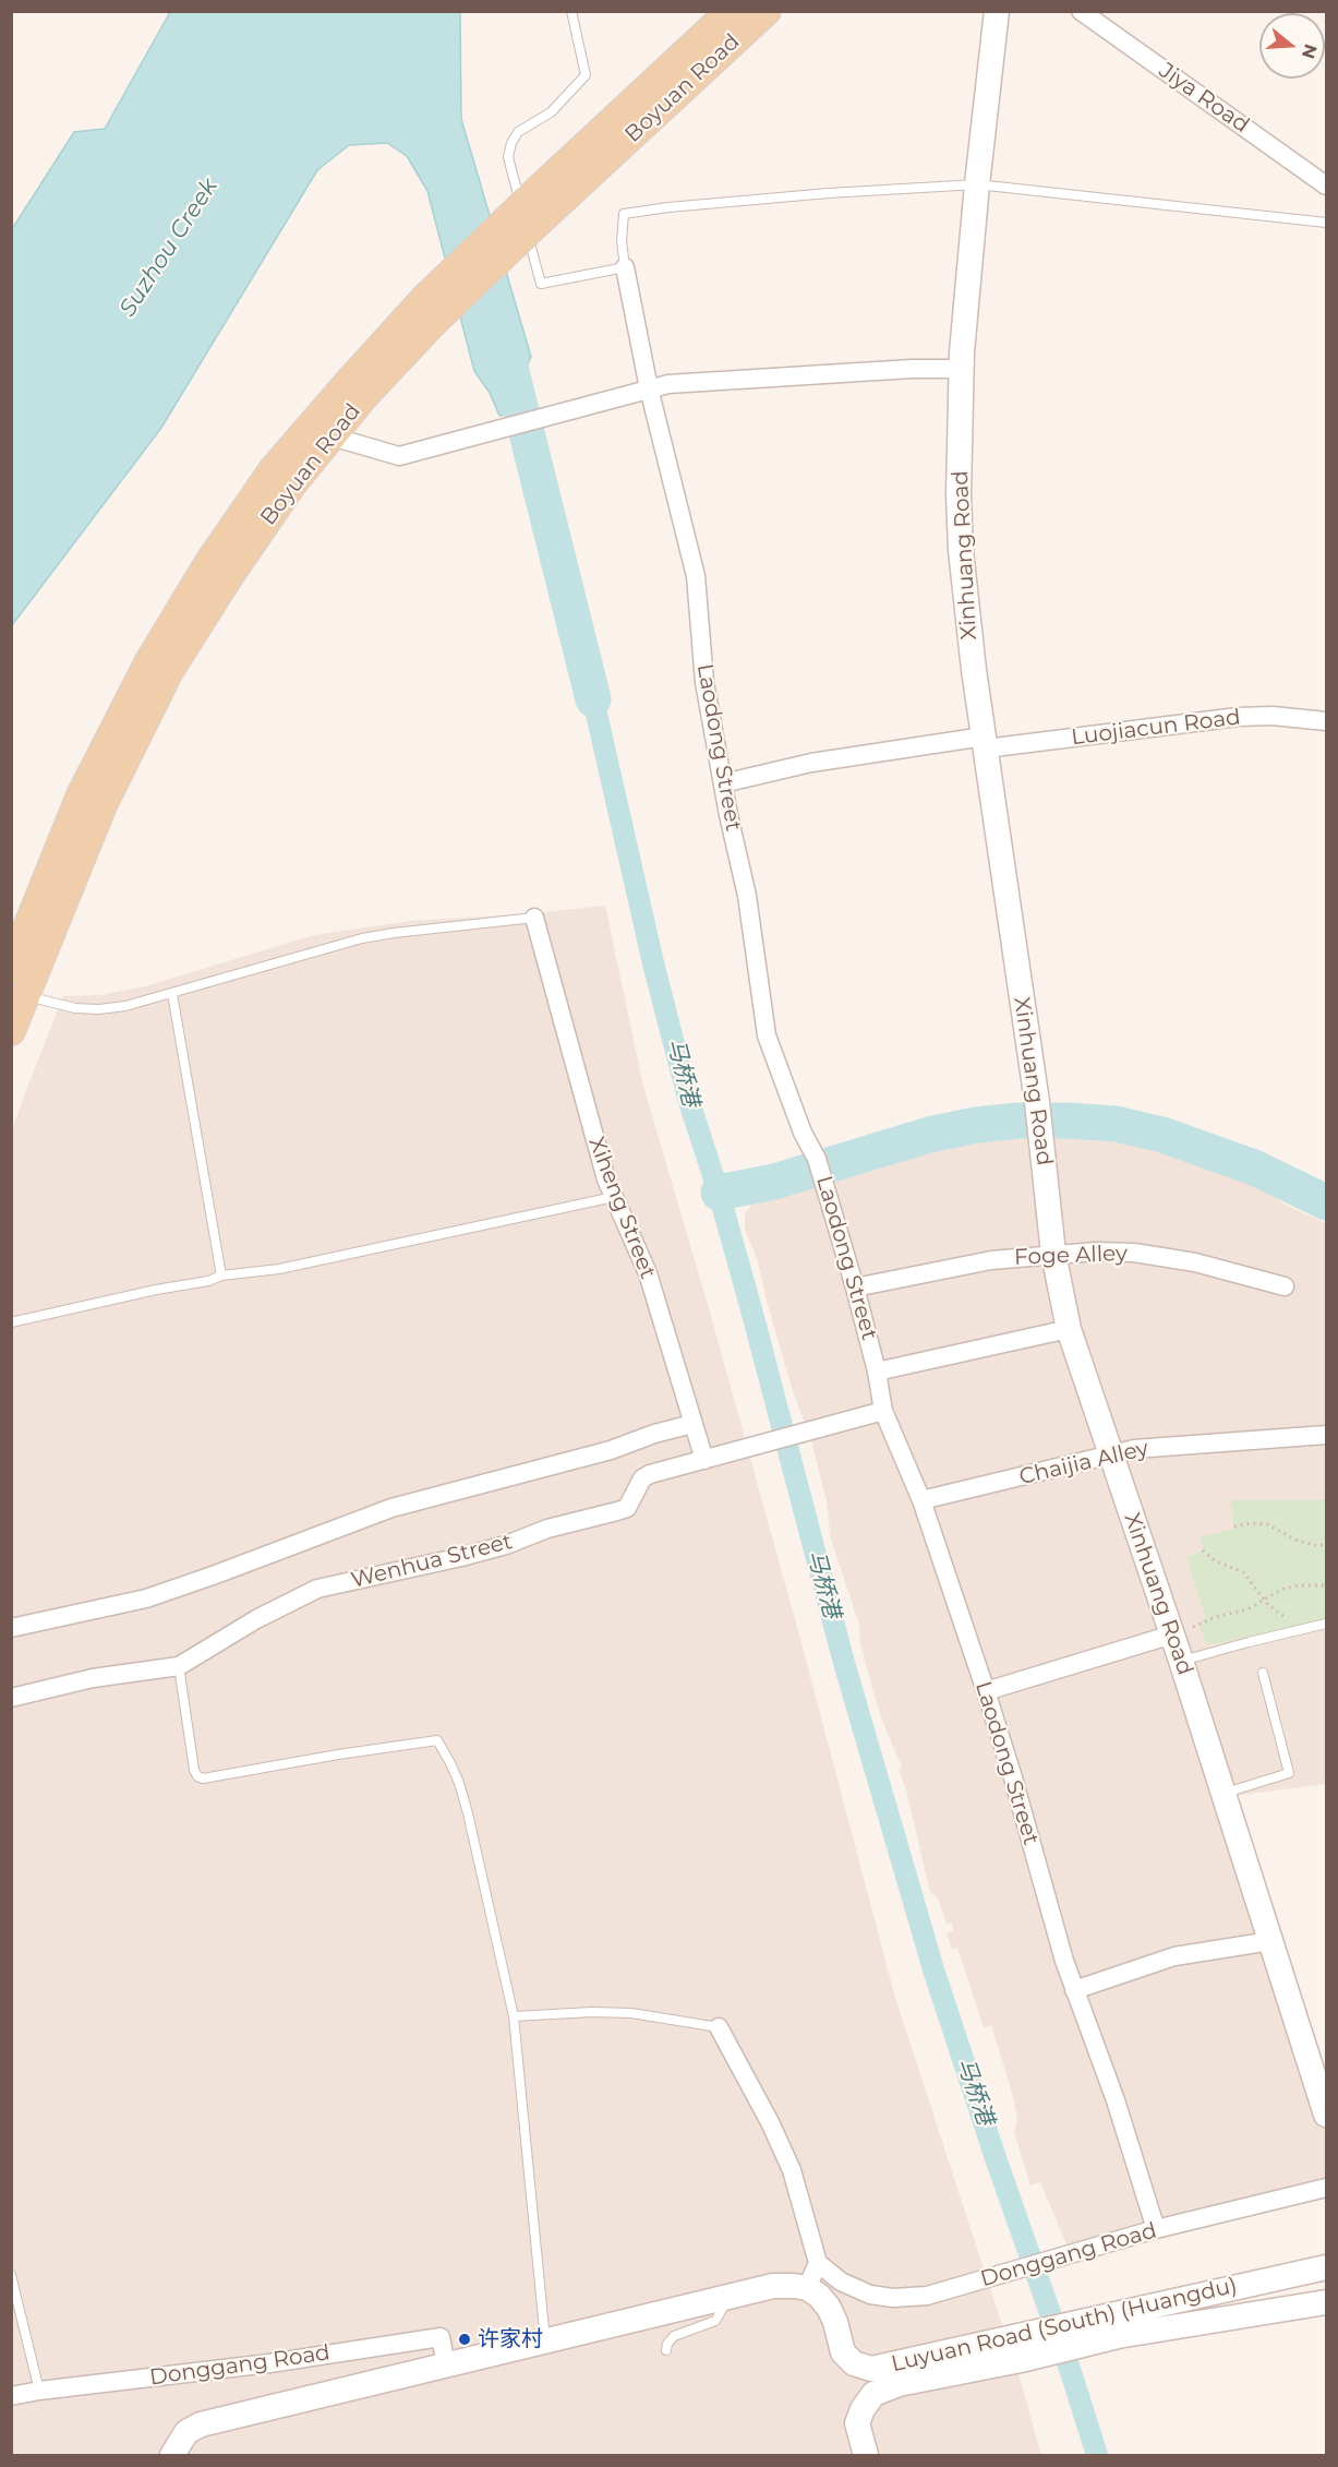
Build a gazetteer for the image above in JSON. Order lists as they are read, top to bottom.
{
  "streets": {
    "main road": ["Boyuan Road"],
    "street": [
      "Jiya Road",
      "Xinhuang Road",
      "Luojiacun Road",
      "Laodong Street",
      "Xiheng Street",
      "Foge Alley",
      "Chaijia Alley",
      "Wenhua Street",
      "Donggang Road",
      "Luyuan Road (South) (Huangdu)"
    ]
  },
  "crossings": [
    ["Xinhuang Road", "Luojiacun Road"],
    ["Xinhuang Road", "Foge Alley"],
    ["Xinhuang Road", "Chaijia Alley"],
    ["Luojiacun Road", "Laodong Street"],
    ["Laodong Street", "Foge Alley"],
    ["Laodong Street", "Chaijia Alley"],
    ["Laodong Street", "Wenhua Street"],
    ["Laodong Street", "Donggang Road"],
    ["Xiheng Street", "Wenhua Street"]
  ],
  "water": ["Suzhou Creek", "马桥港"],
  "places": ["许家村"],
  "north": "right"
}
